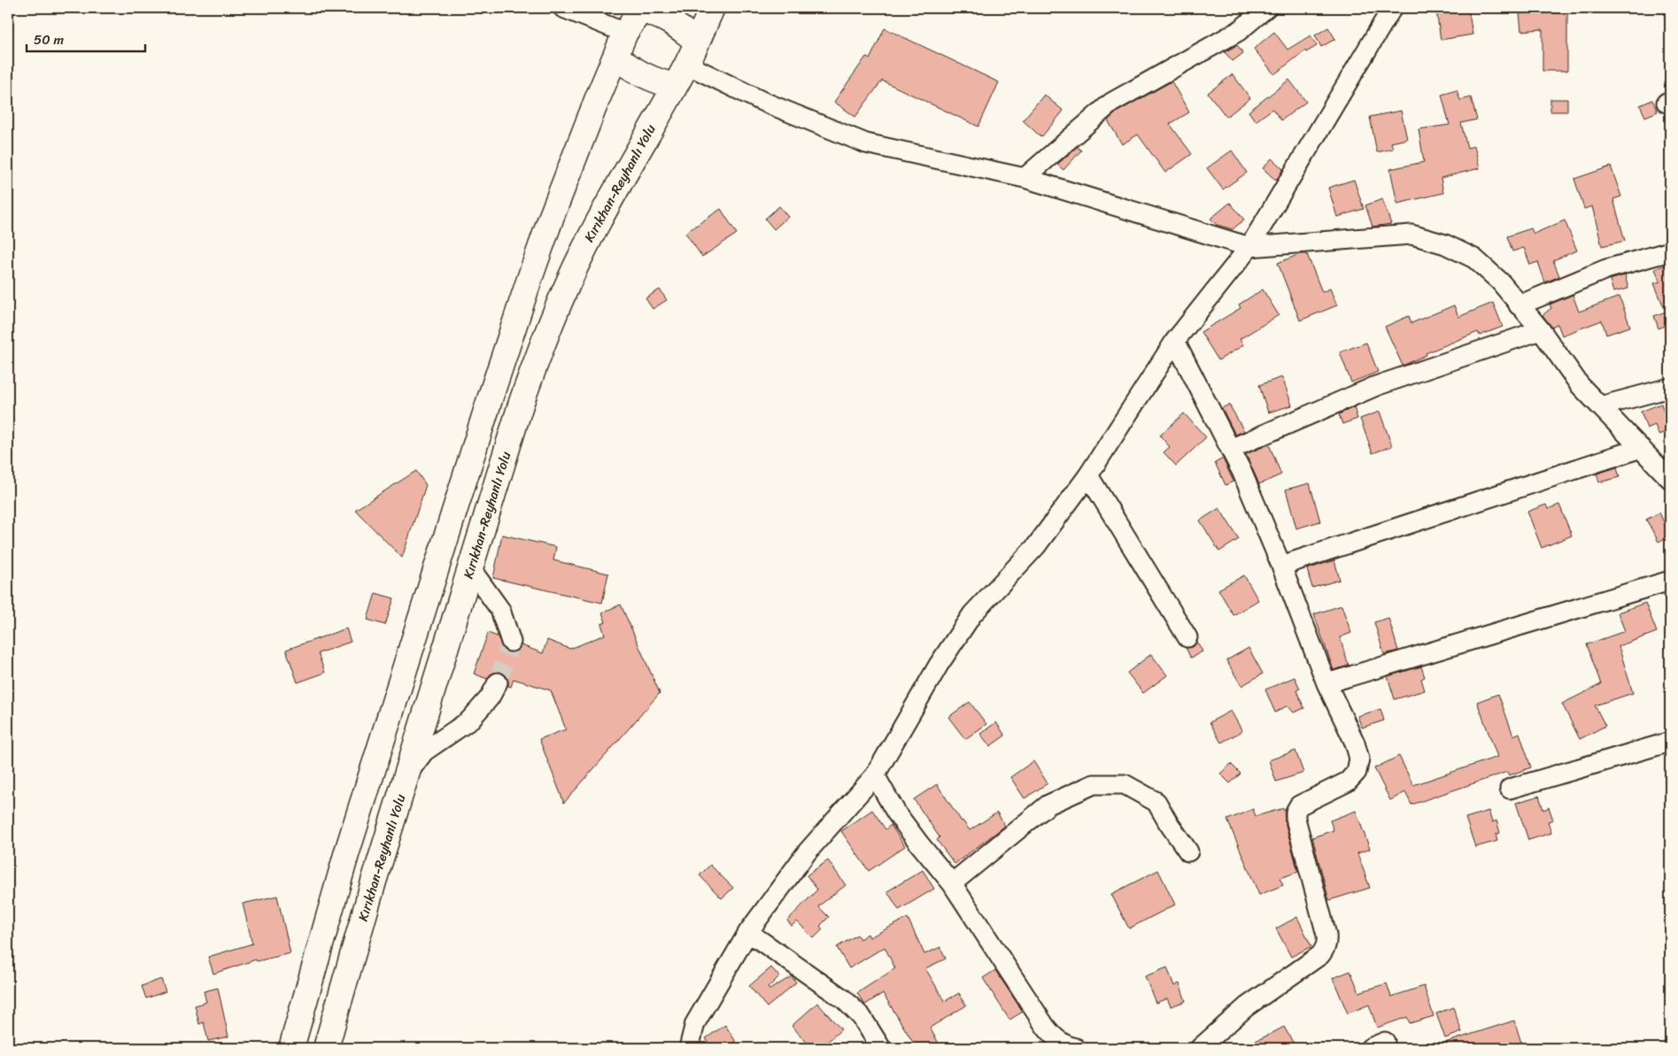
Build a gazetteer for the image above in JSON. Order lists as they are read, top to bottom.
{
  "streets": {
    "highway": ["Kırıkhan-Reyhanlı Yolu"]
  },
  "scale_bar": "50 m"
}
